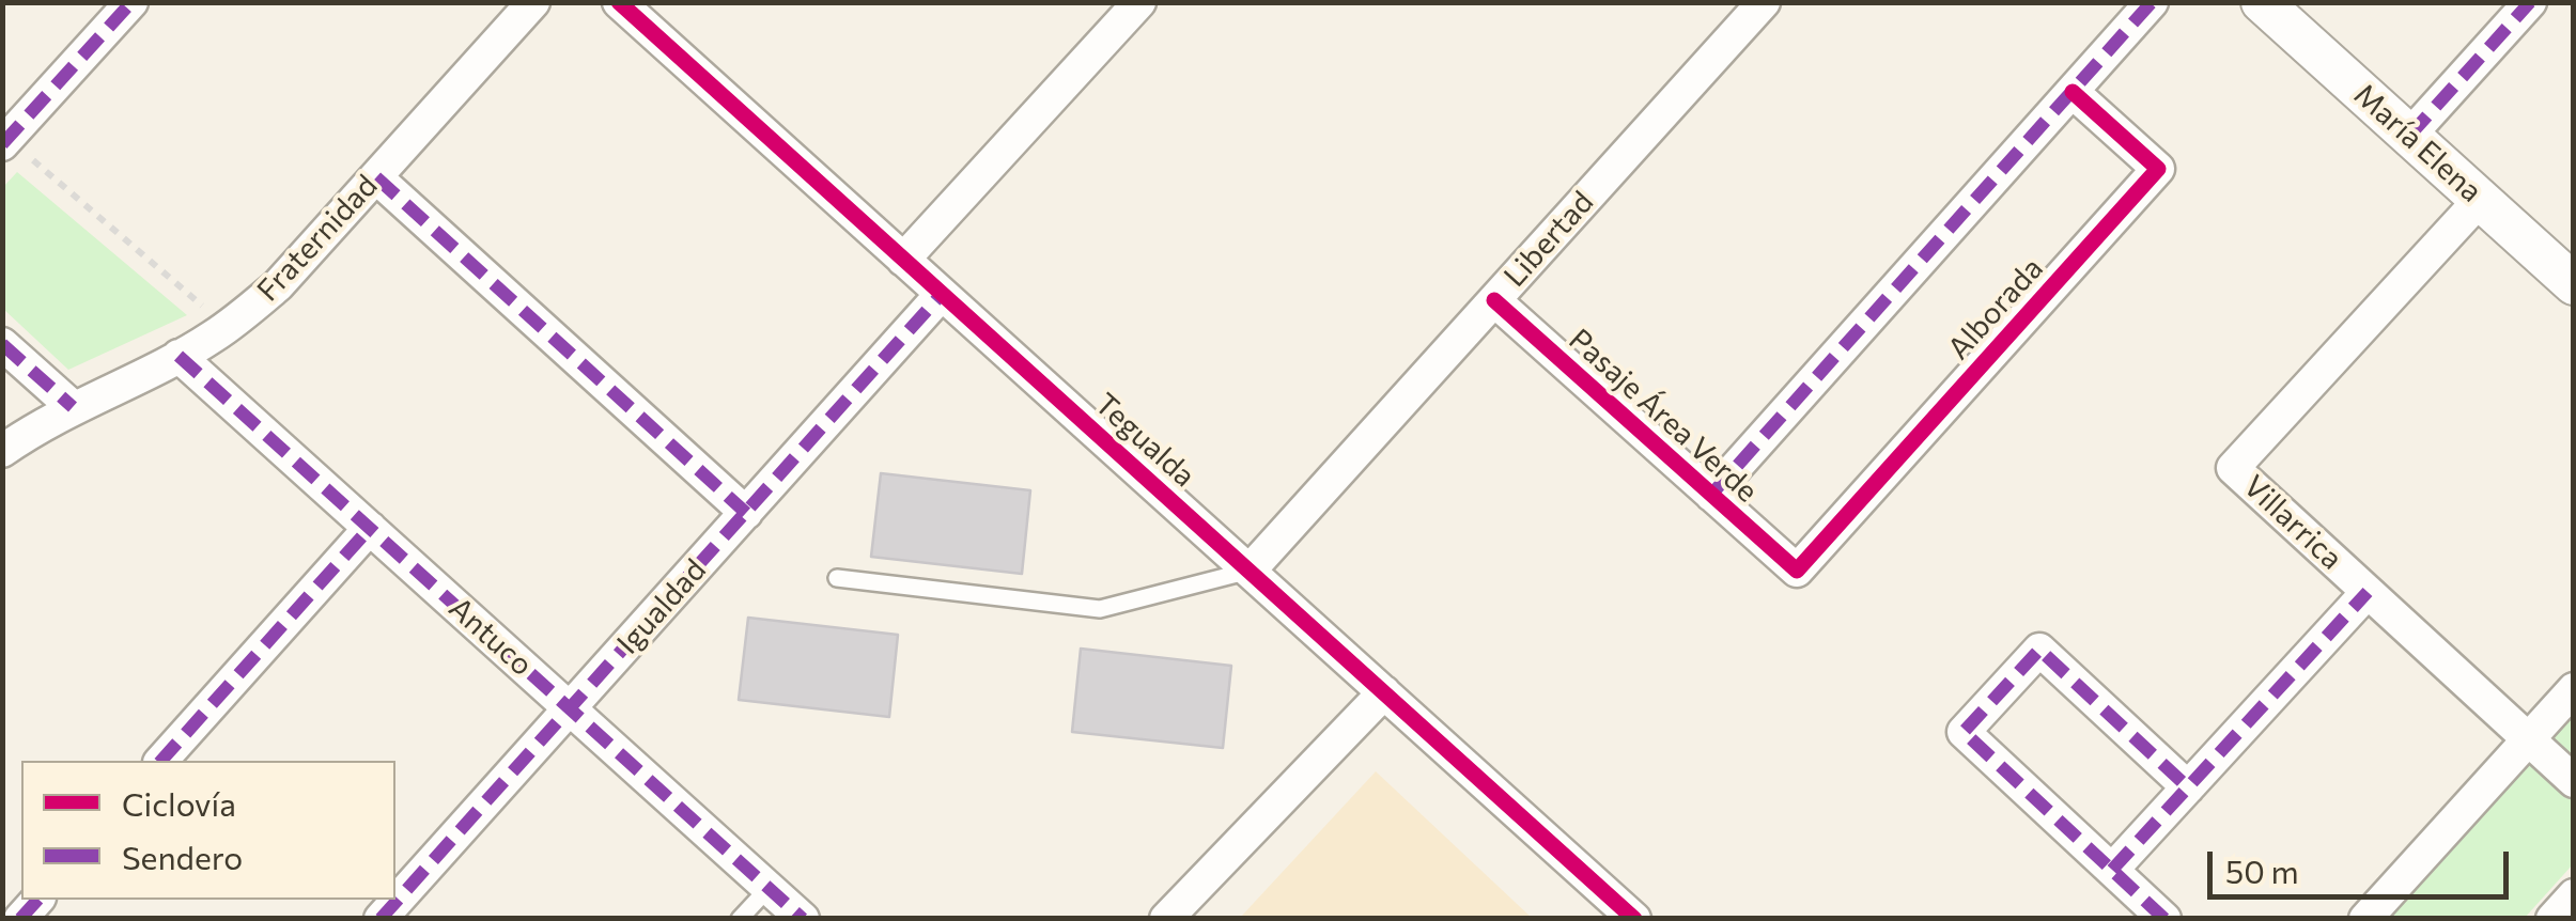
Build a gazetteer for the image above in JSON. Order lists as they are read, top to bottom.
{
  "streets": {
    "street": [
      "María Elena",
      "Fraternidad",
      "Libertad",
      "Alborada",
      "Pasaje Área Verde",
      "Tegualda",
      "Villarrica",
      "Igualdad",
      "Antuco"
    ]
  },
  "crossings": [
    ["María Elena", "Villarrica"],
    ["Fraternidad", "Antuco"],
    ["Libertad", "Pasaje Área Verde"],
    ["Libertad", "Tegualda"],
    ["Alborada", "Pasaje Área Verde"],
    ["Tegualda", "Igualdad"],
    ["Igualdad", "Antuco"]
  ],
  "legend": ["Ciclovía", "Sendero"],
  "scale_bar": "50 m"
}
